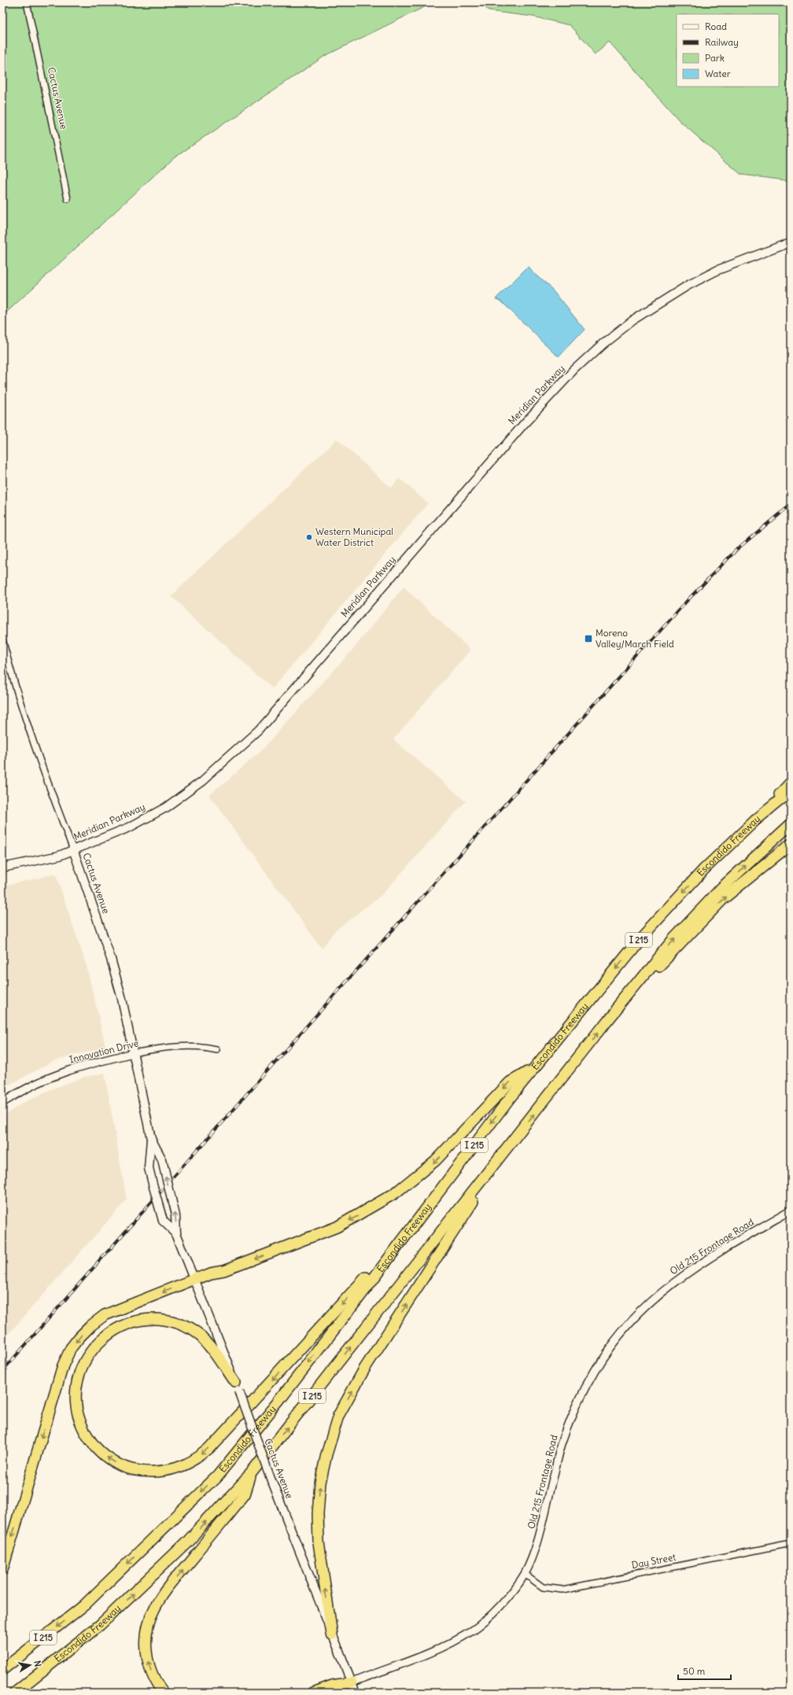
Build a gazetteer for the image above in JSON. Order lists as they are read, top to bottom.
{
  "streets": {
    "highway": ["Escondido Freeway", "I 215"],
    "main road": ["Cactus Avenue", "Meridian Parkway"],
    "street": ["Innovation Drive", "Old 215 Frontage Road", "Day Street"]
  },
  "crossings": [
    ["Cactus Avenue", "Meridian Parkway"],
    ["Cactus Avenue", "Innovation Drive"],
    ["Cactus Avenue", "Old 215 Frontage Road"],
    ["Old 215 Frontage Road", "Day Street"]
  ],
  "places": {
    "other": ["Western Municipal Water District"],
    "transit": ["Moreno Valley/March Field"]
  },
  "legend": [
    "Road",
    "Railway",
    "Park",
    "Water"
  ],
  "scale_bar": "50 m",
  "north": "right"
}
